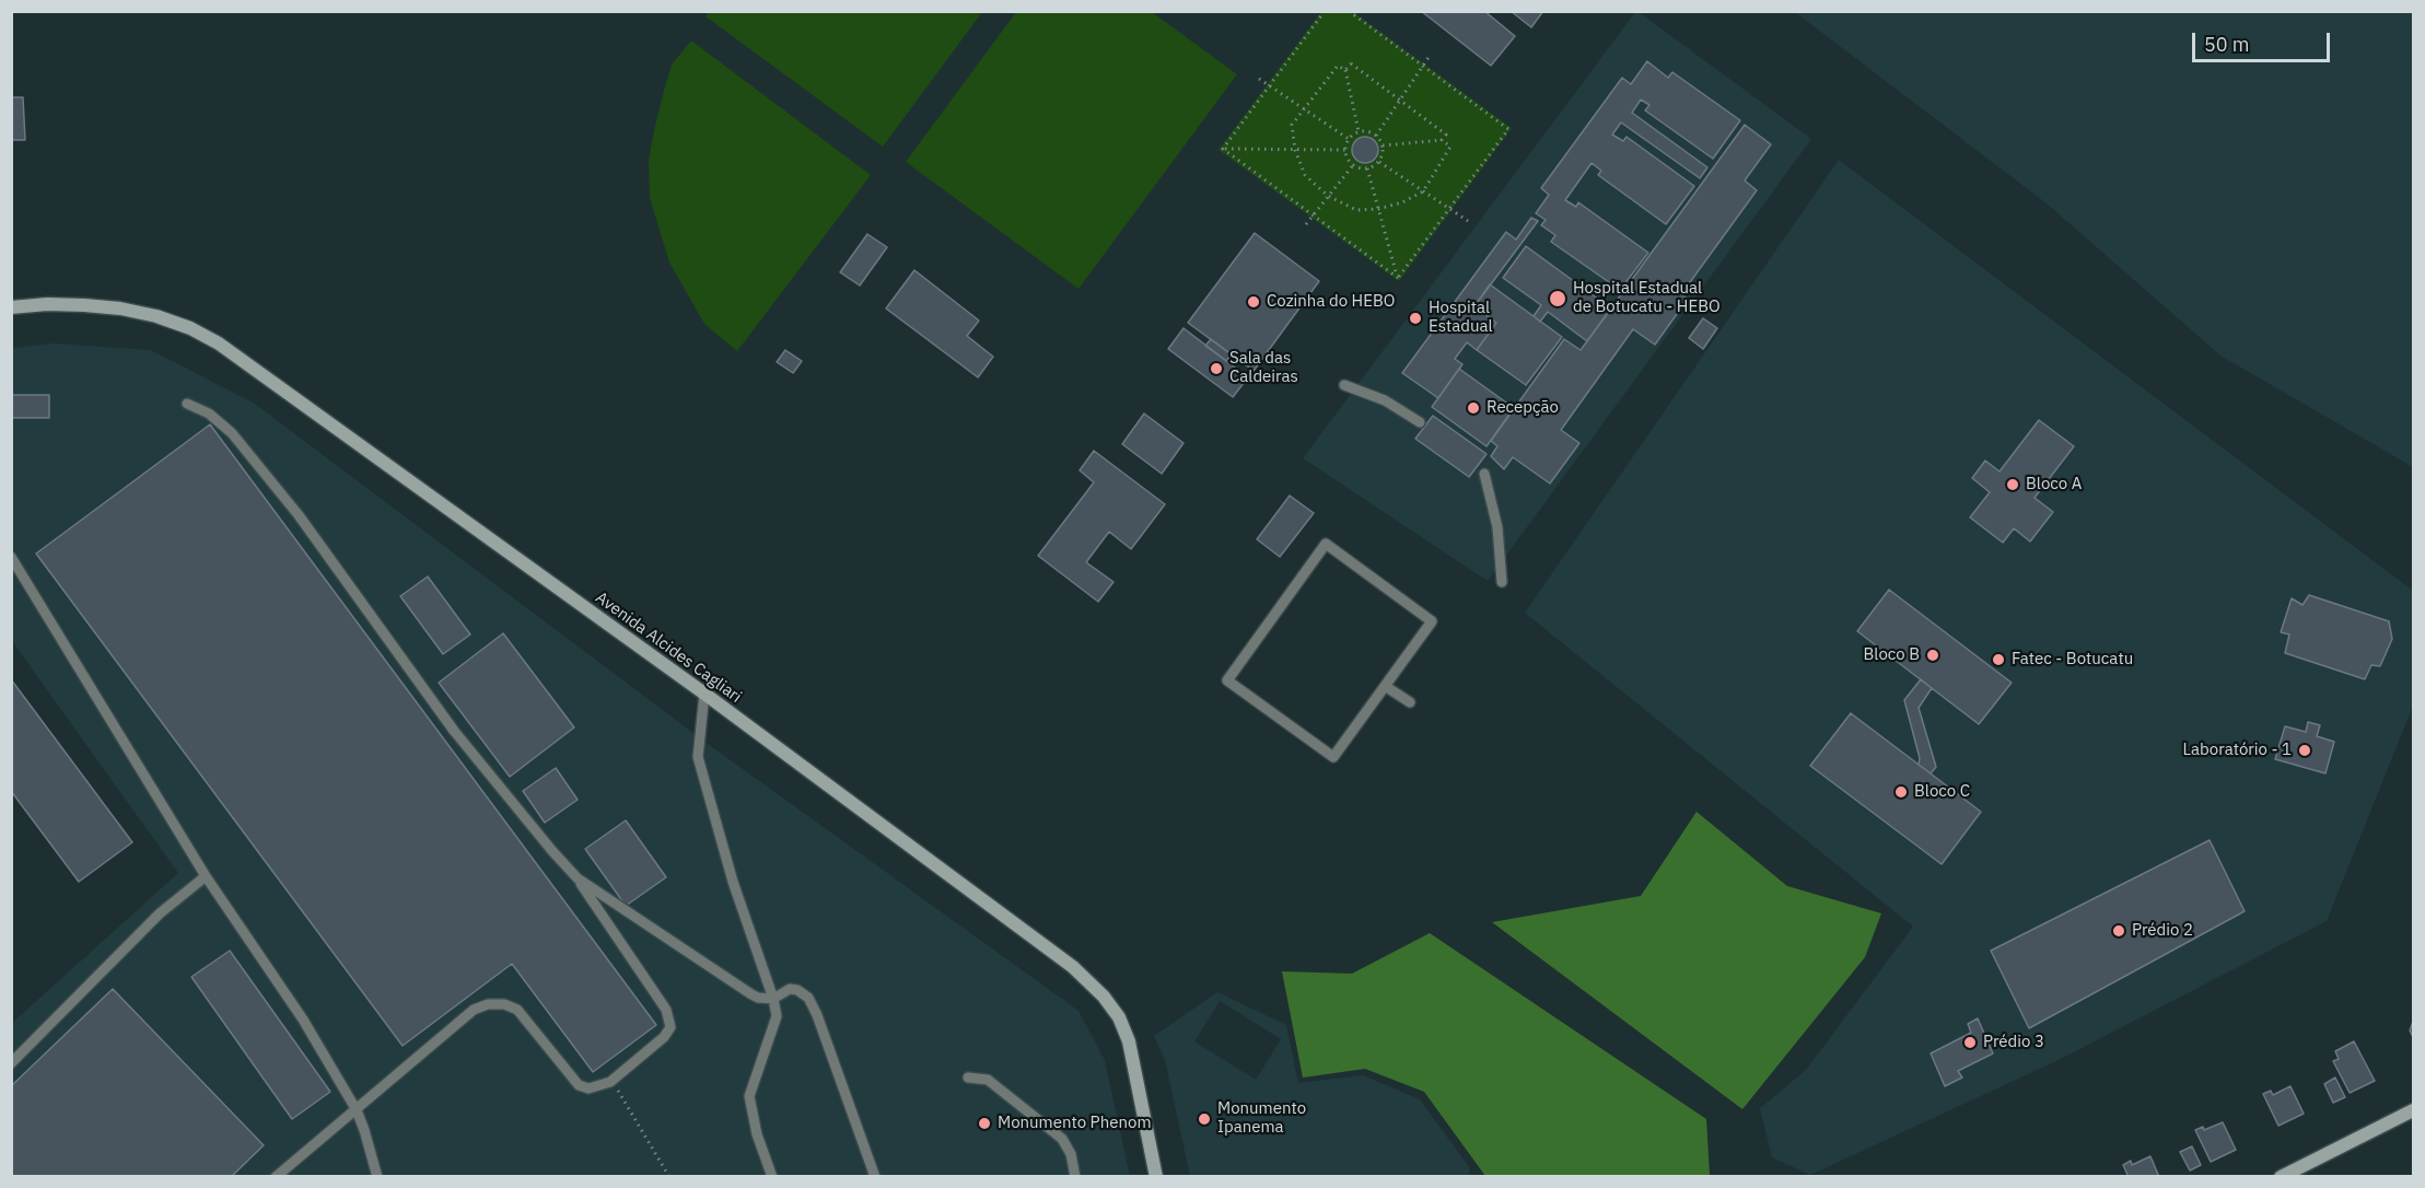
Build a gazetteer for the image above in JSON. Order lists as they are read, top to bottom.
{
  "streets": {
    "main road": ["Avenida Alcides Cagliari"]
  },
  "places": [
    "Hospital Estadual de Botucatu - HEBO",
    "Cozinha do HEBO",
    "Hospital Estadual",
    "Sala das Caldeiras",
    "Recepção",
    "Bloco A",
    "Bloco B",
    "Fatec - Botucatu",
    "Laboratório - 1",
    "Bloco C",
    "Prédio 2",
    "Prédio 3",
    "Monumento Ipanema",
    "Monumento Phenom"
  ],
  "scale_bar": "50 m"
}
